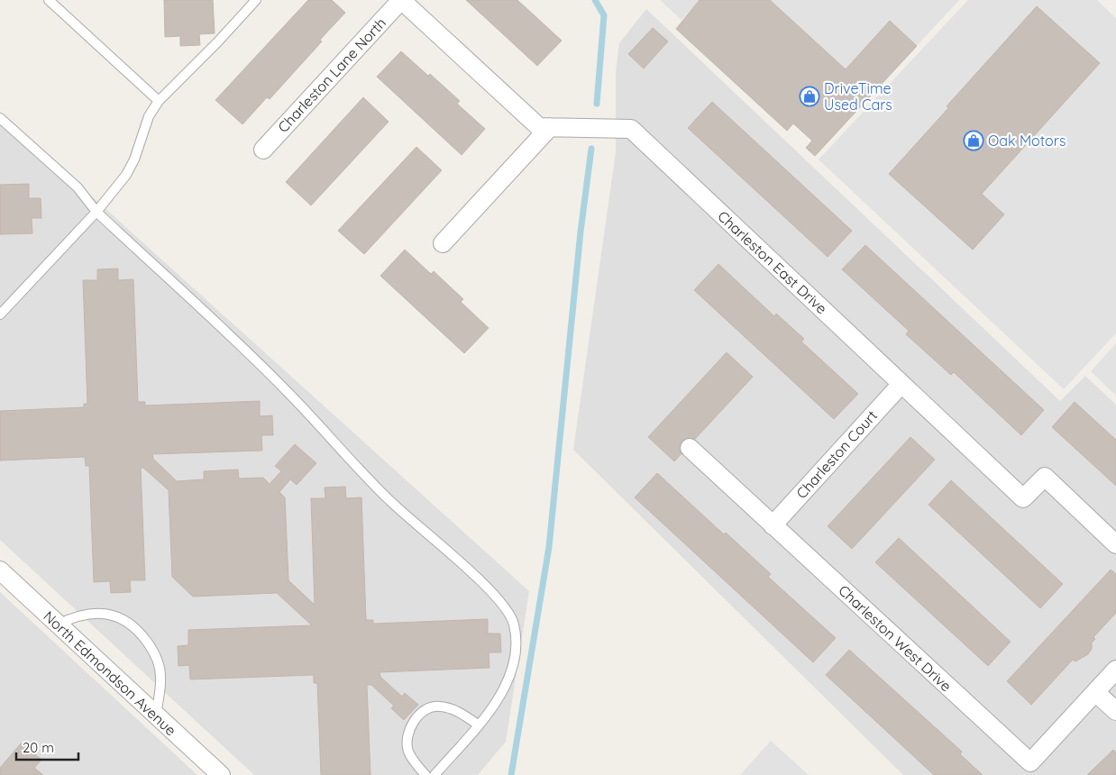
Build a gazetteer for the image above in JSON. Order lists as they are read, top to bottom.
{
  "streets": {
    "street": [
      "Charleston Lane North",
      "Charleston East Drive",
      "Charleston Court",
      "Charleston West Drive",
      "North Edmondson Avenue"
    ]
  },
  "crossings": [
    ["Charleston Lane North", "Charleston East Drive"],
    ["Charleston East Drive", "Charleston Court"],
    ["Charleston Court", "Charleston West Drive"]
  ],
  "places": {
    "shop": ["DriveTime Used Cars", "Oak Motors"]
  },
  "scale_bar": "20 m"
}
